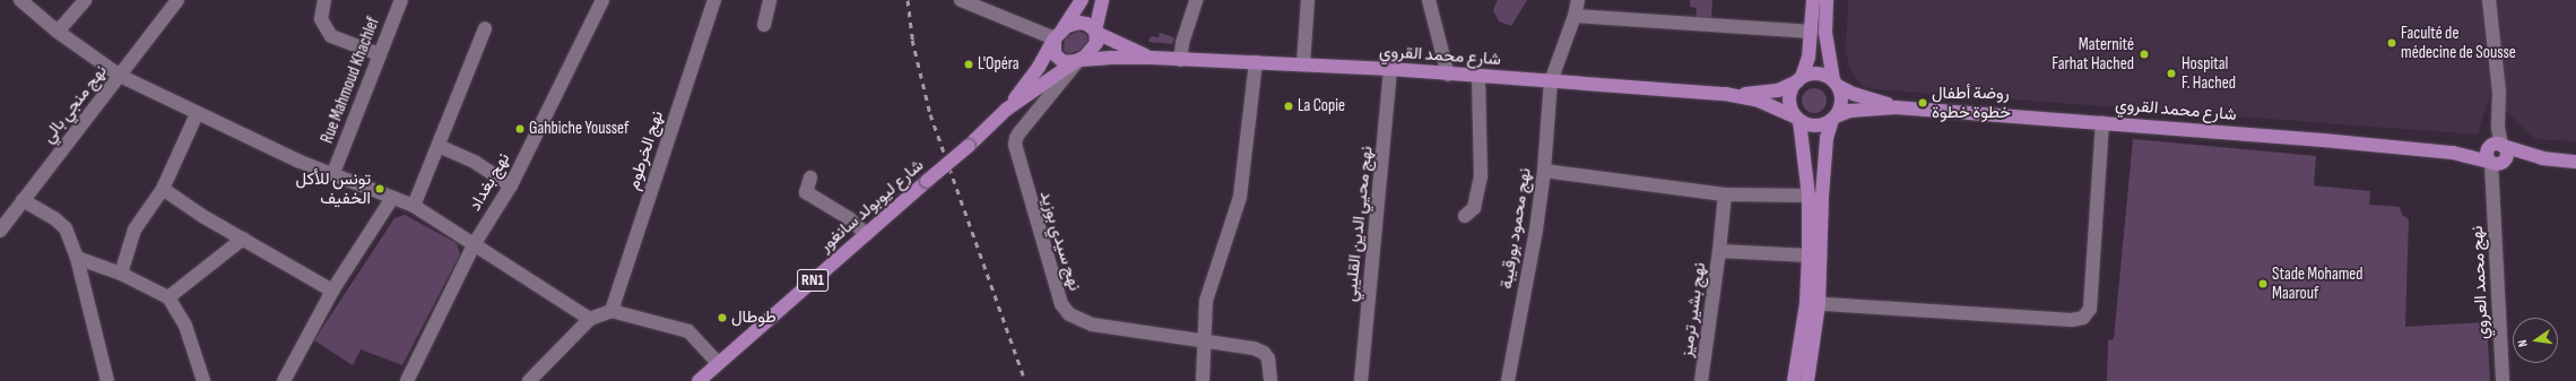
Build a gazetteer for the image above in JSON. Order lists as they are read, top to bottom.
{
  "streets": {
    "main road": ["شارع محمد القروي", "شارع ليوبولد سانغور", "RN1"],
    "street": [
      "Rue Mahmoud Khachlef",
      "نهج منجي بالي",
      "نهج الخرطوم",
      "نهج بغداد",
      "نهج محيي الدين القليبي",
      "نهج محمود بورقيبة",
      "نهج سيدي بوزيد",
      "نهج محمد العروي",
      "نهج بشير ترميز"
    ]
  },
  "crossings": [
    ["شارع محمد القروي", "شارع ليوبولد سانغور"],
    ["شارع محمد القروي", "نهج محيي الدين القليبي"],
    ["شارع محمد القروي", "نهج محمود بورقيبة"],
    ["شارع محمد القروي", "نهج سيدي بوزيد"],
    ["شارع محمد القروي", "نهج محمد العروي"],
    ["شارع ليوبولد سانغور", "نهج سيدي بوزيد"]
  ],
  "places": [
    "Faculté de médecine de Sousse",
    "Maternité Farhat Hached",
    "L'Opéra",
    "Hospital F. Hached",
    "روضة أطفال خطوة خطوة",
    "La Copie",
    "Gahbiche Youssef",
    "تونس للأكل الخفيف",
    "Stade Mohamed Maarouf",
    "طوطال"
  ],
  "north": "left"
}
